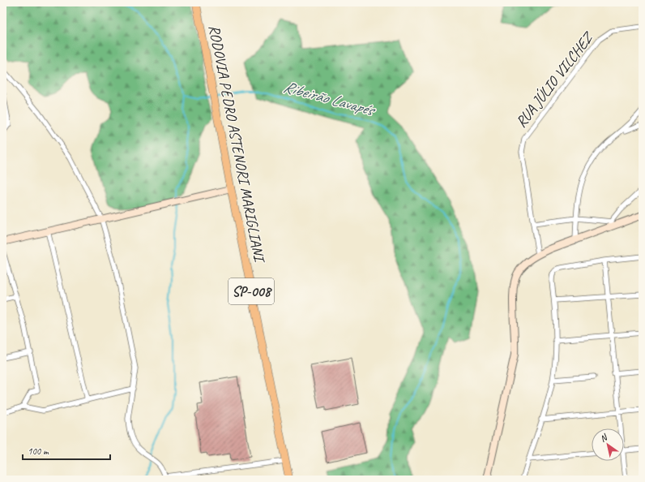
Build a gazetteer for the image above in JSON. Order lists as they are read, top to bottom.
{
  "streets": {
    "main road": ["RODOVIA PEDRO ASTENORI MARIGLIANI", "SP-008"],
    "street": ["RUA JÚLIO VILCHEZ"]
  },
  "water": ["Ribeirão Lavapés"],
  "scale_bar": "100 m",
  "north": "top left"
}
